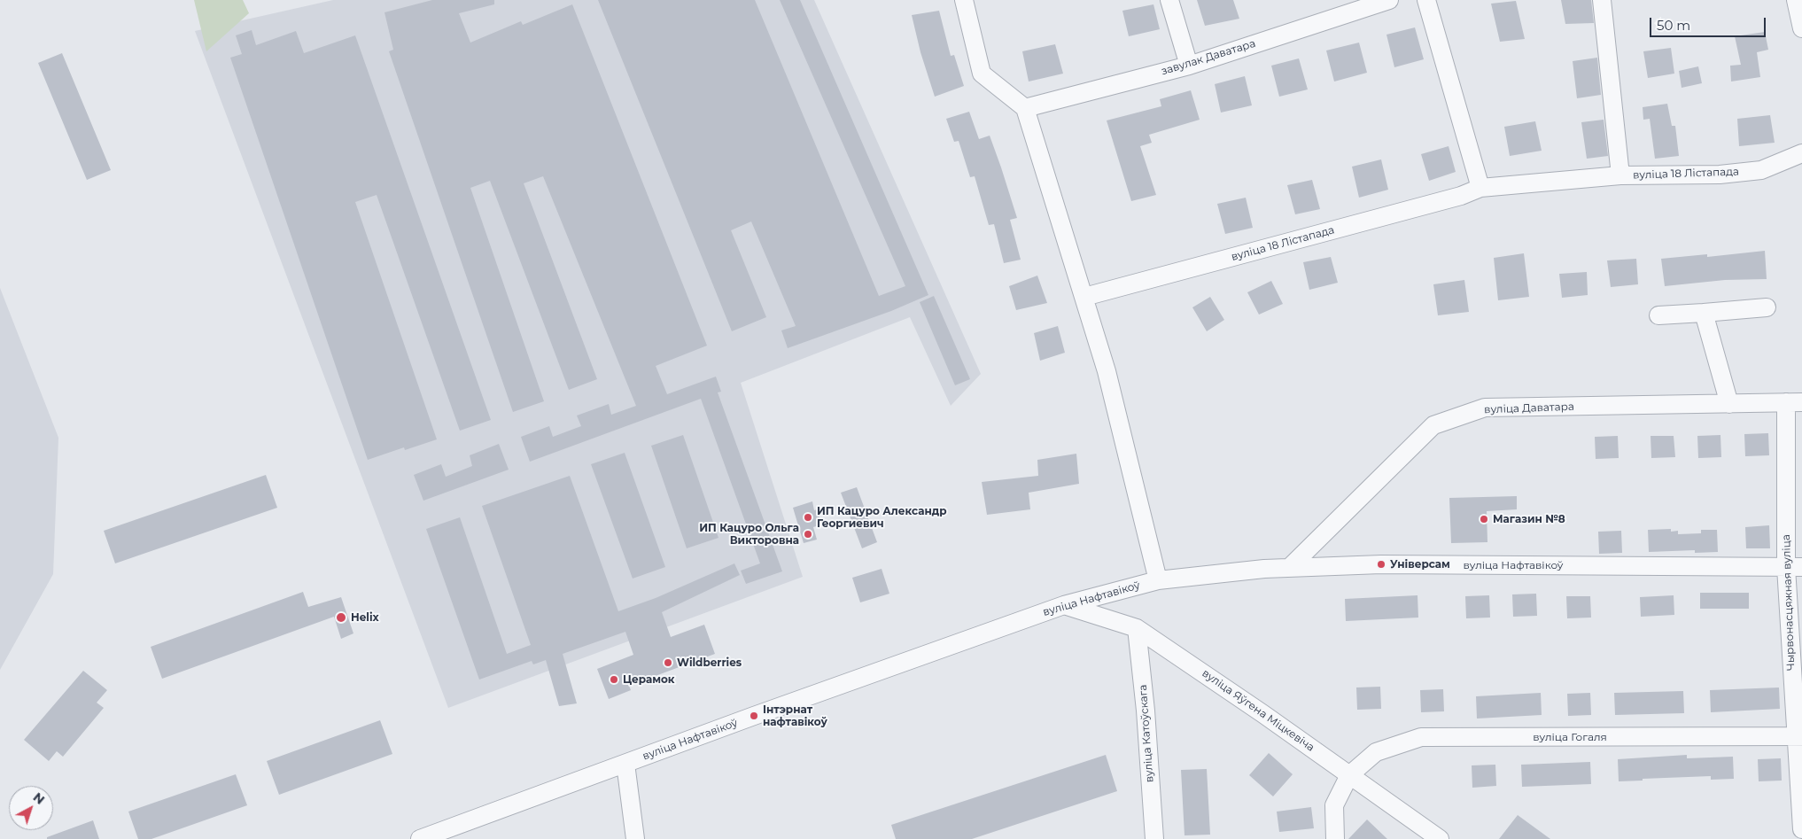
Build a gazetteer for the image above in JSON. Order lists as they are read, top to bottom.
{
  "streets": {
    "street": [
      "завулак Даватара",
      "вуліца 18 Лістапада",
      "вуліца Даватара",
      "вуліца Нафтавікоў",
      "Чырвонасцяжная вуліца",
      "вуліца Яўгена Міцкевіча",
      "вуліца Катоўскага",
      "вуліца Гогаля"
    ]
  },
  "crossings": [
    ["вуліца Даватара", "вуліца Нафтавікоў"],
    ["вуліца Даватара", "Чырвонасцяжная вуліца"],
    ["вуліца Нафтавікоў", "Чырвонасцяжная вуліца"],
    ["вуліца Нафтавікоў", "вуліца Яўгена Міцкевіча"],
    ["Чырвонасцяжная вуліца", "вуліца Гогаля"],
    ["вуліца Яўгена Міцкевіча", "вуліца Катоўскага"],
    ["вуліца Яўгена Міцкевіча", "вуліца Гогаля"]
  ],
  "places": [
    "ИП Кацуро Александр Георгиевич",
    "Магазин №8",
    "ИП Кацуро Ольга Викторовна",
    "Універсам",
    "Helix",
    "Wildberries",
    "Церамок",
    "Інтэрнат нафтавікоў"
  ],
  "scale_bar": "50 m",
  "north": "top right"
}
